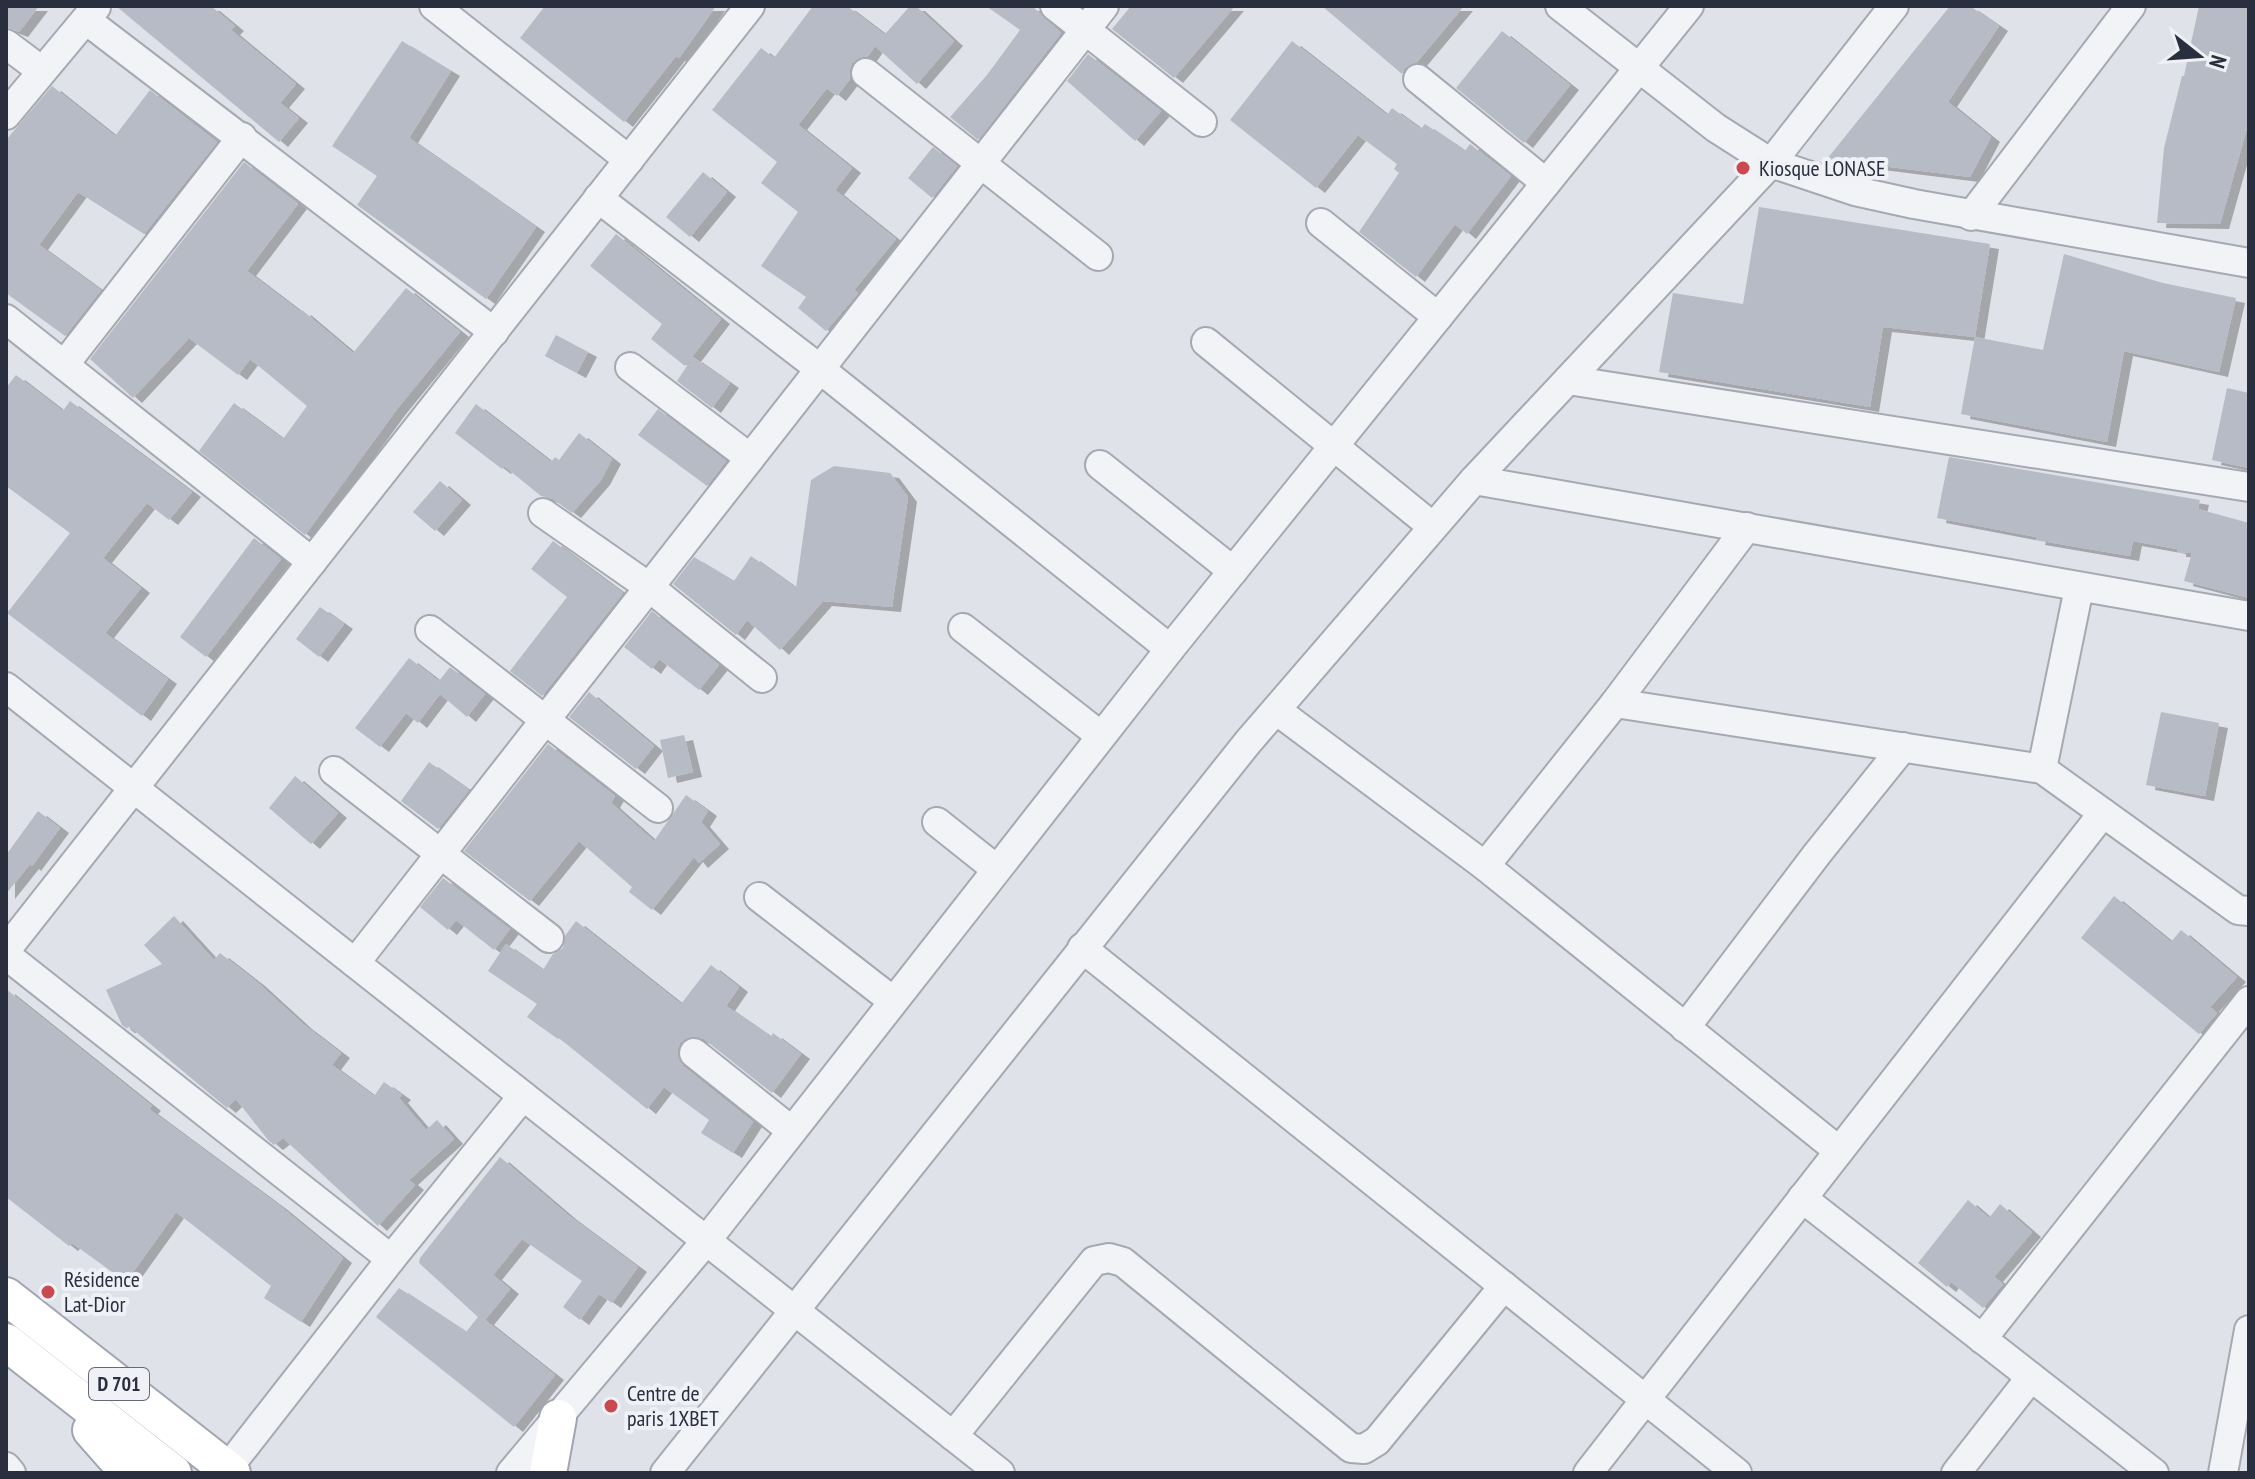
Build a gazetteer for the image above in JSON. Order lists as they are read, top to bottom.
{
  "streets": {
    "main road": ["D 701"]
  },
  "places": ["Kiosque LONASE", "Résidence Lat-Dior", "Centre de paris 1XBET"],
  "north": "right"
}
